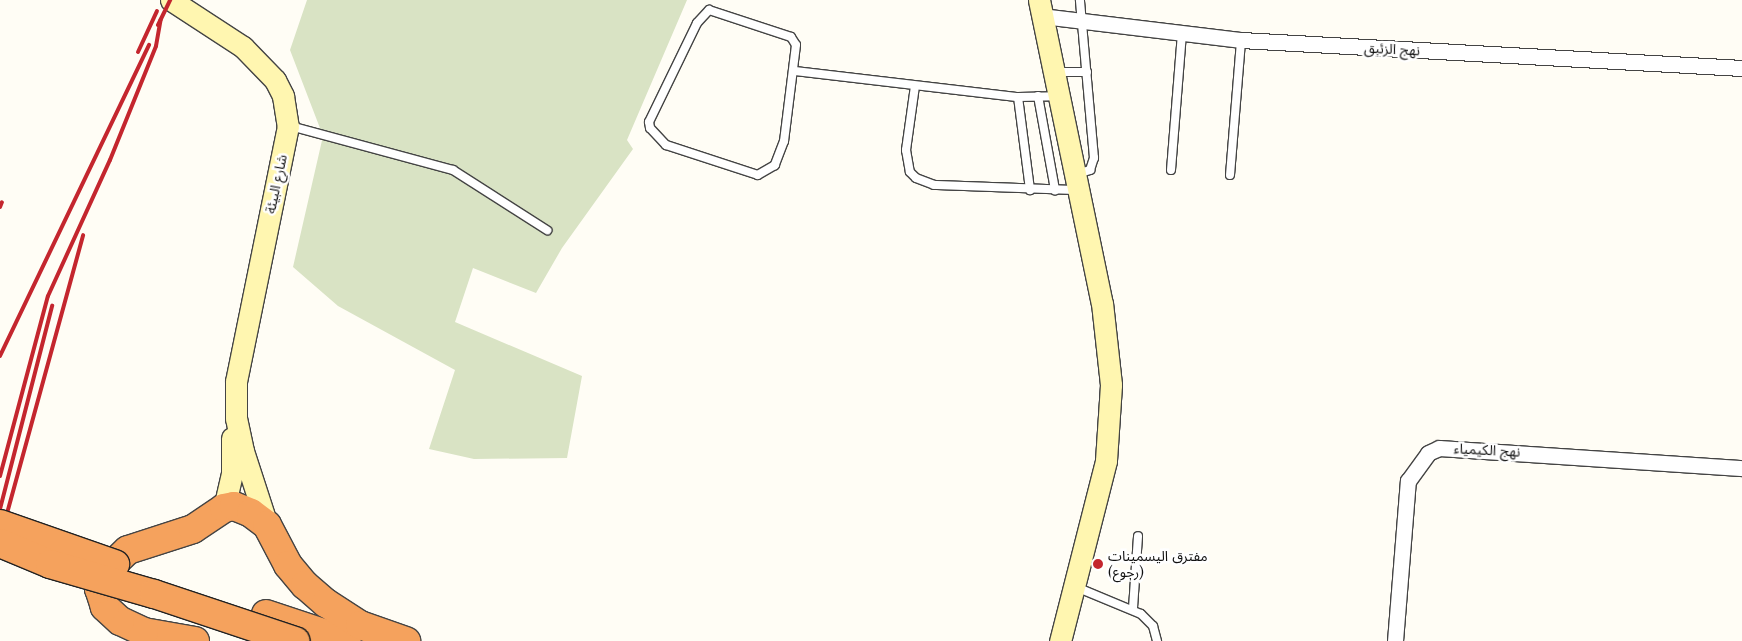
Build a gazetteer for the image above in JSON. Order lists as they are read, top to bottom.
{
  "streets": {
    "main road": ["شارع البيئة"],
    "street": ["نهج الزئبق", "نهج الكيمياء"]
  },
  "places": ["مفترق اليسمينات (رجوع)"]
}
